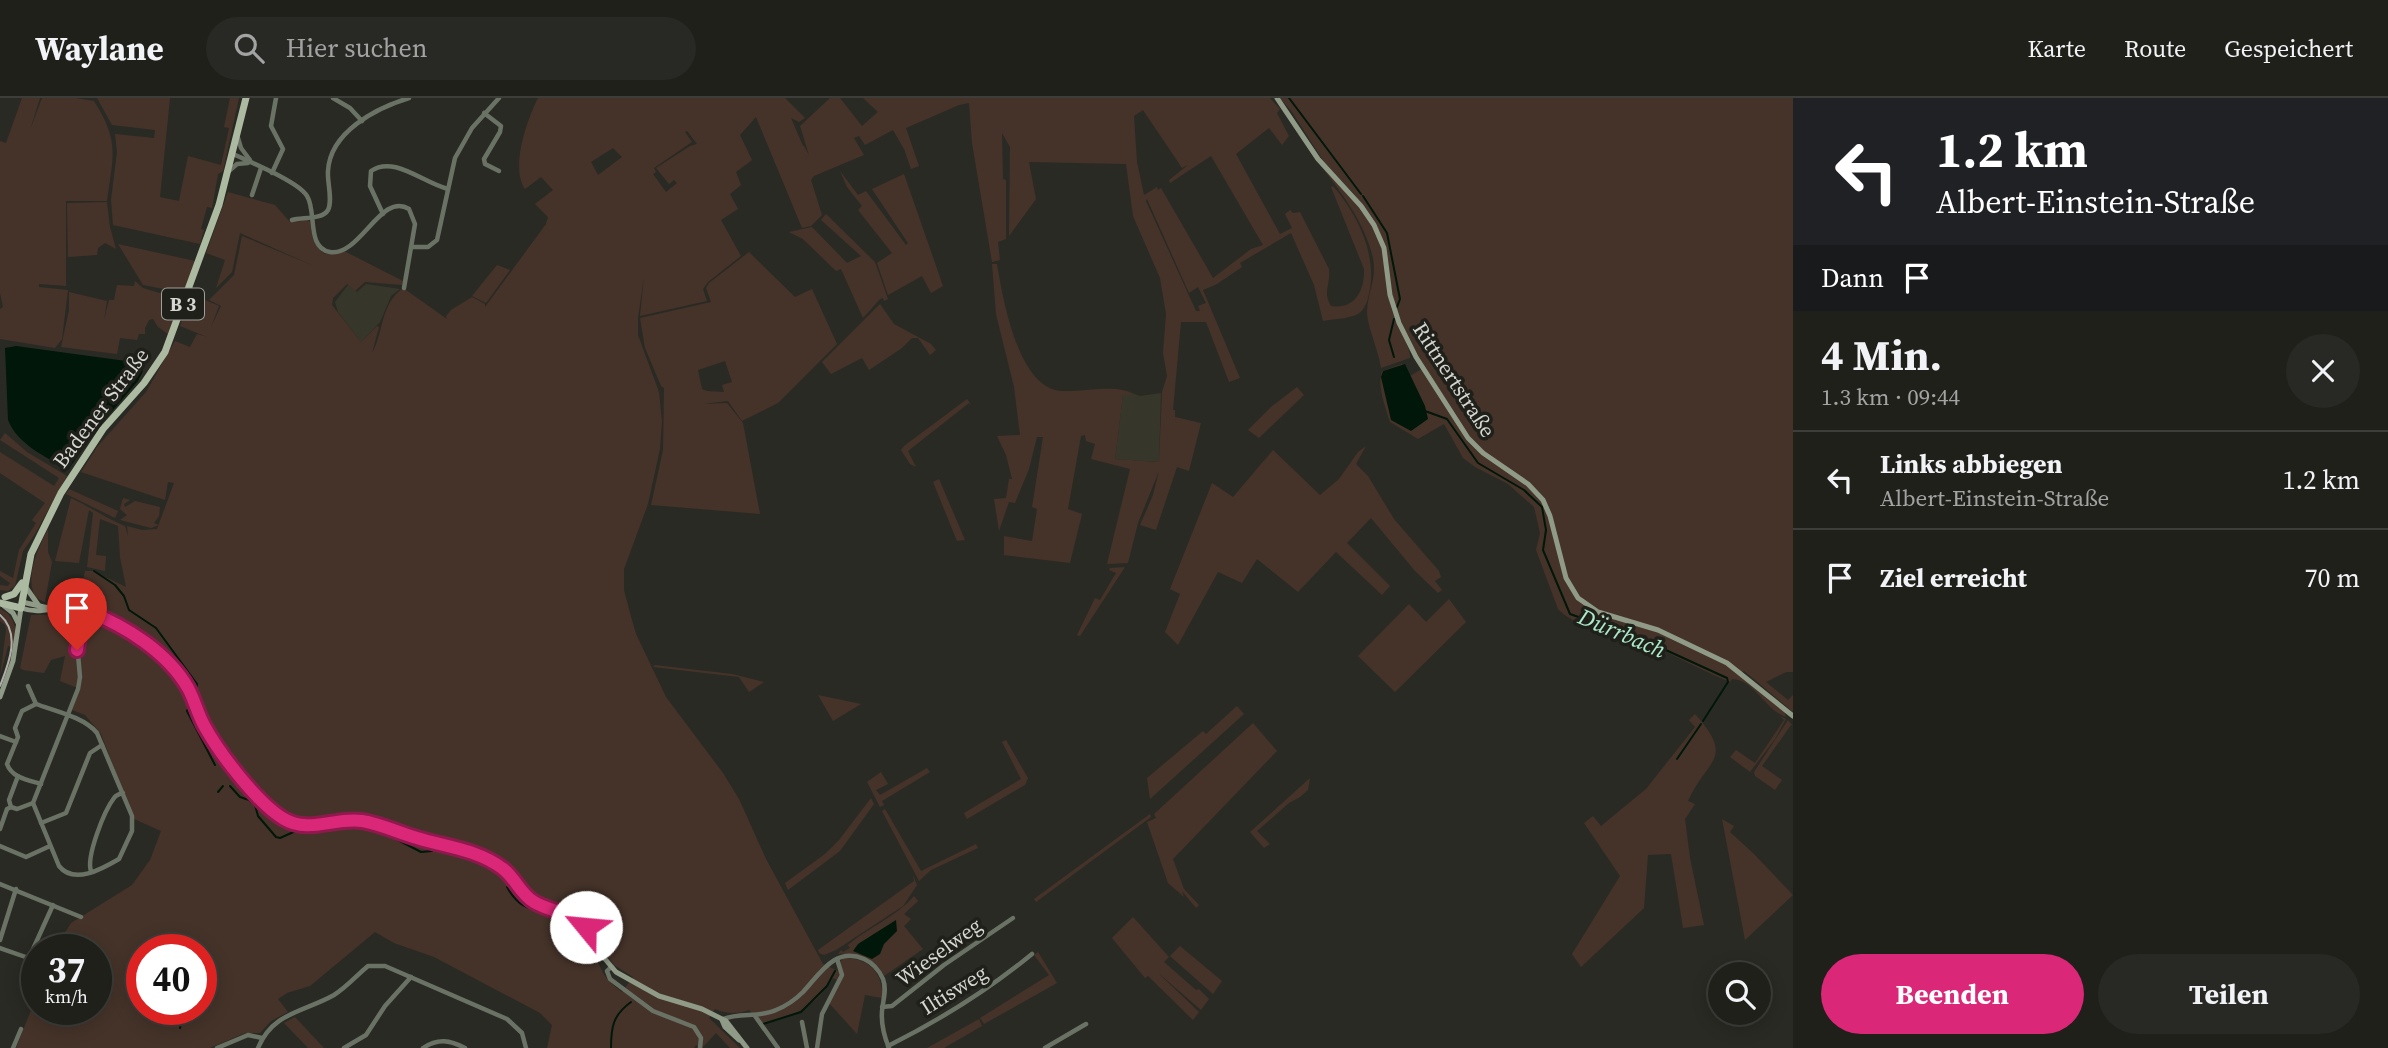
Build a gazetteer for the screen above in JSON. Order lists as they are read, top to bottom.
{
  "streets": {
    "main road": ["B 3", "Badener Straße"],
    "street": ["Rittnertstraße", "Wieselweg", "Iltisweg"]
  },
  "water": ["Dürrbach"],
  "page": {
    "header": "Waylane",
    "search": "Hier suchen",
    "nav": ["Karte", "Route", "Gespeichert"],
    "turn": ["1.2 km", "Albert-Einstein-Straße"],
    "then": "Dann",
    "heading": ["4 Min.", "1.3 km · 09:44"],
    "list": [
      {
        "name": "Links abbiegen",
        "note": "Albert-Einstein-Straße",
        "value": "1.2 km"
      },
      {
        "name": "Ziel erreicht",
        "value": "70 m"
      }
    ],
    "speed": "37 km/h",
    "limit": "40",
    "buttons": ["Beenden", "Teilen"]
  }
}
